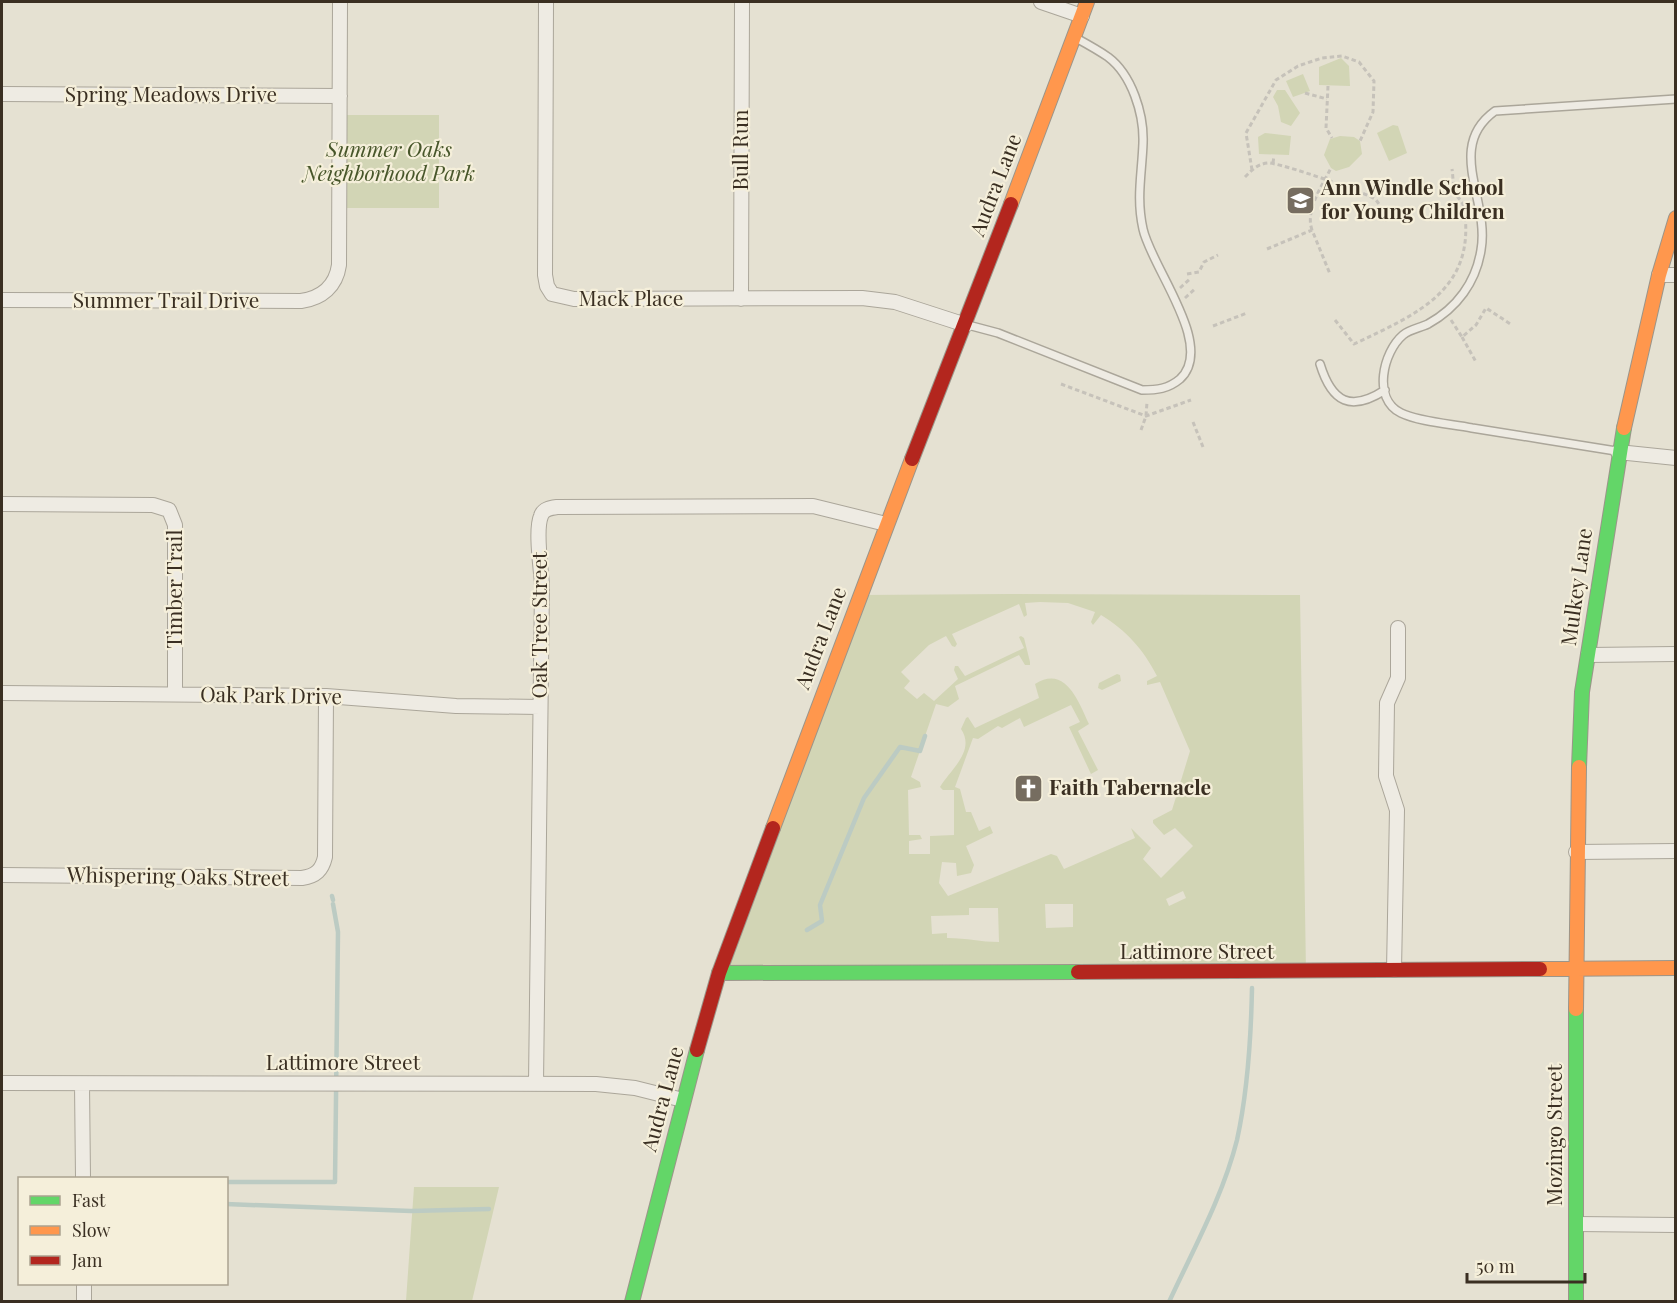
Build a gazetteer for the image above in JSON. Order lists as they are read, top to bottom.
{
  "streets": {
    "street": [
      "Spring Meadows Drive",
      "Bull Run",
      "Audra Lane",
      "Mack Place",
      "Summer Trail Drive",
      "Mulkey Lane",
      "Timber Trail",
      "Oak Tree Street",
      "Oak Park Drive",
      "Whispering Oaks Street",
      "Lattimore Street",
      "Mozingo Street"
    ]
  },
  "crossings": [
    ["Spring Meadows Drive", "Summer Trail Drive"],
    ["Bull Run", "Mack Place"],
    ["Audra Lane", "Mack Place"],
    ["Audra Lane", "Oak Tree Street"],
    ["Audra Lane", "Lattimore Street"],
    ["Mulkey Lane", "Lattimore Street"],
    ["Mulkey Lane", "Mozingo Street"],
    ["Timber Trail", "Oak Park Drive"],
    ["Oak Tree Street", "Oak Park Drive"],
    ["Oak Tree Street", "Lattimore Street"],
    ["Oak Park Drive", "Whispering Oaks Street"],
    ["Lattimore Street", "Mozingo Street"]
  ],
  "parks": ["Summer Oaks Neighborhood Park"],
  "places": {
    "school or university": ["Ann Windle School for Young Children"],
    "church": ["Faith Tabernacle"]
  },
  "legend": ["Fast", "Slow", "Jam"],
  "scale_bar": "50 m"
}
